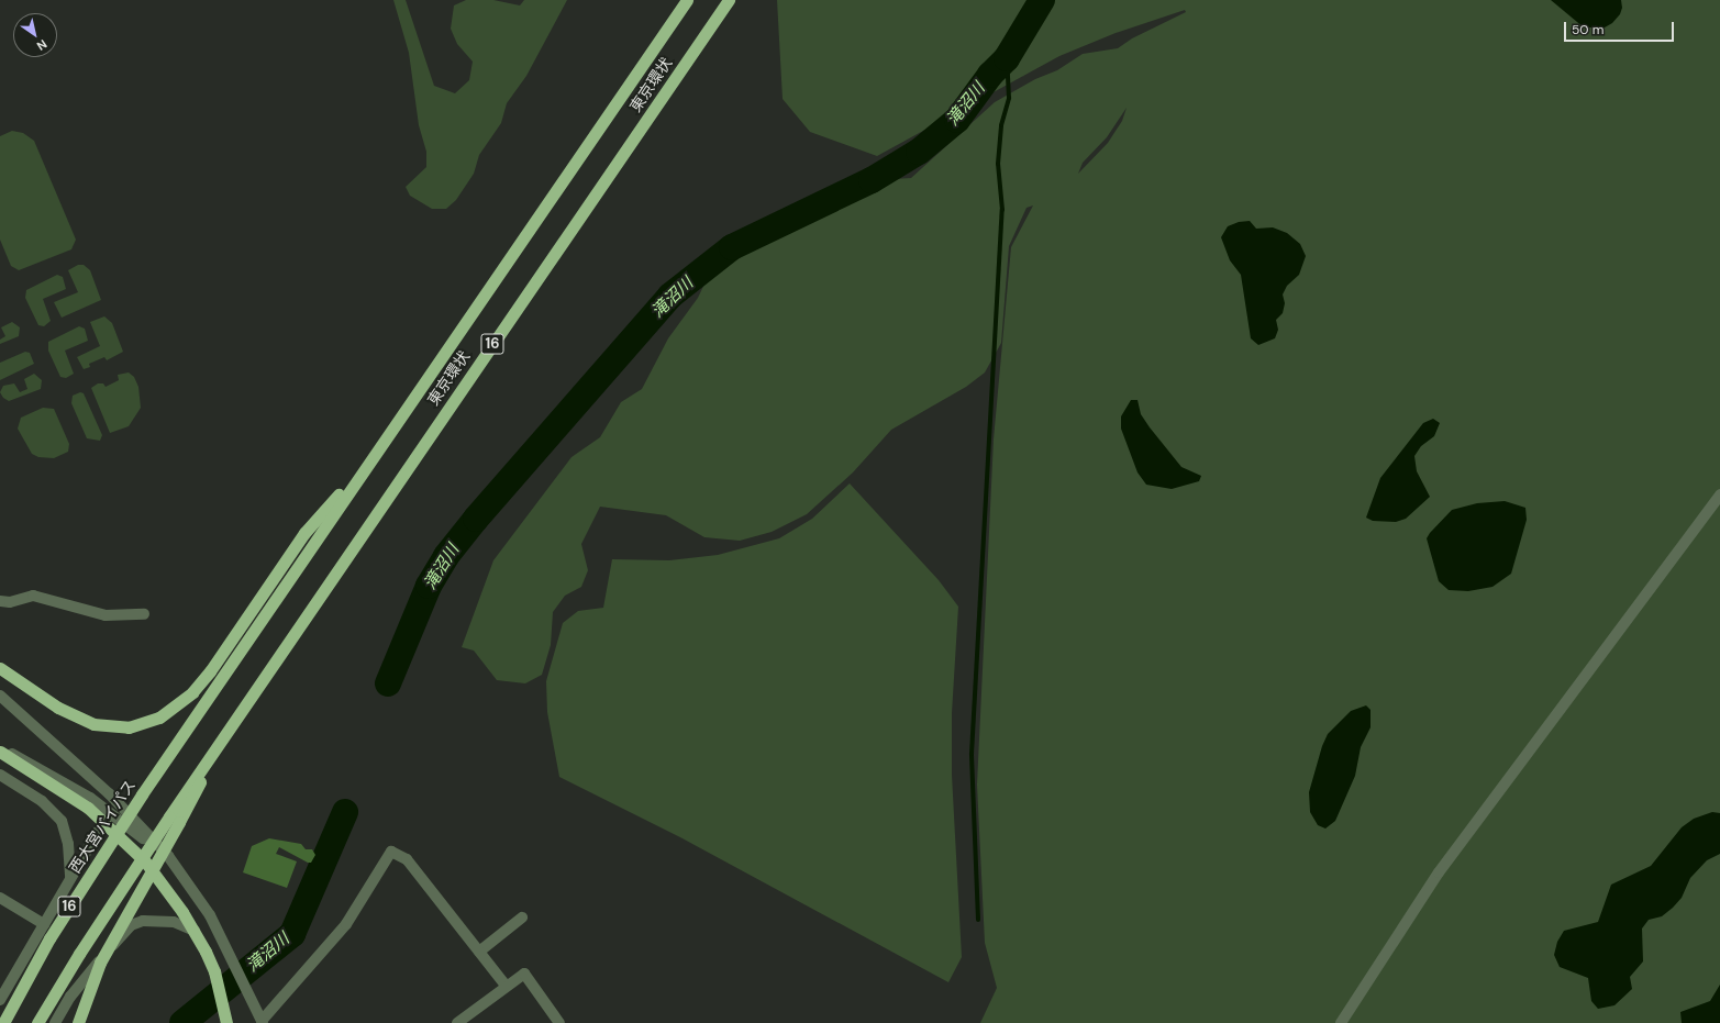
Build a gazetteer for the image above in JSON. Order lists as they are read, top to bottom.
{
  "streets": {
    "highway": ["東京環状", "16", "西大宮バイパス"]
  },
  "crossings": [
    ["東京環状", "16"],
    ["東京環状", "西大宮バイパス"]
  ],
  "water": ["滝沼川"],
  "scale_bar": "50 m",
  "north": "bottom right"
}
